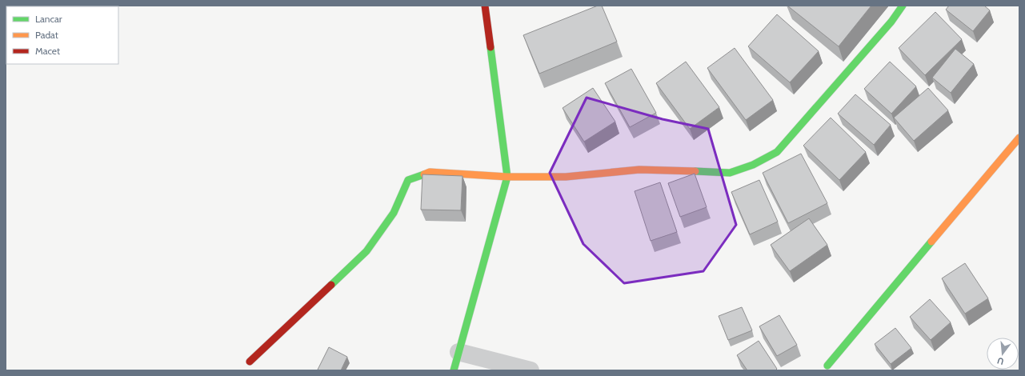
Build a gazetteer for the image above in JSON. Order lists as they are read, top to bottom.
{
  "legend": ["Lancar", "Padat", "Macet"],
  "north": "bottom"
}
